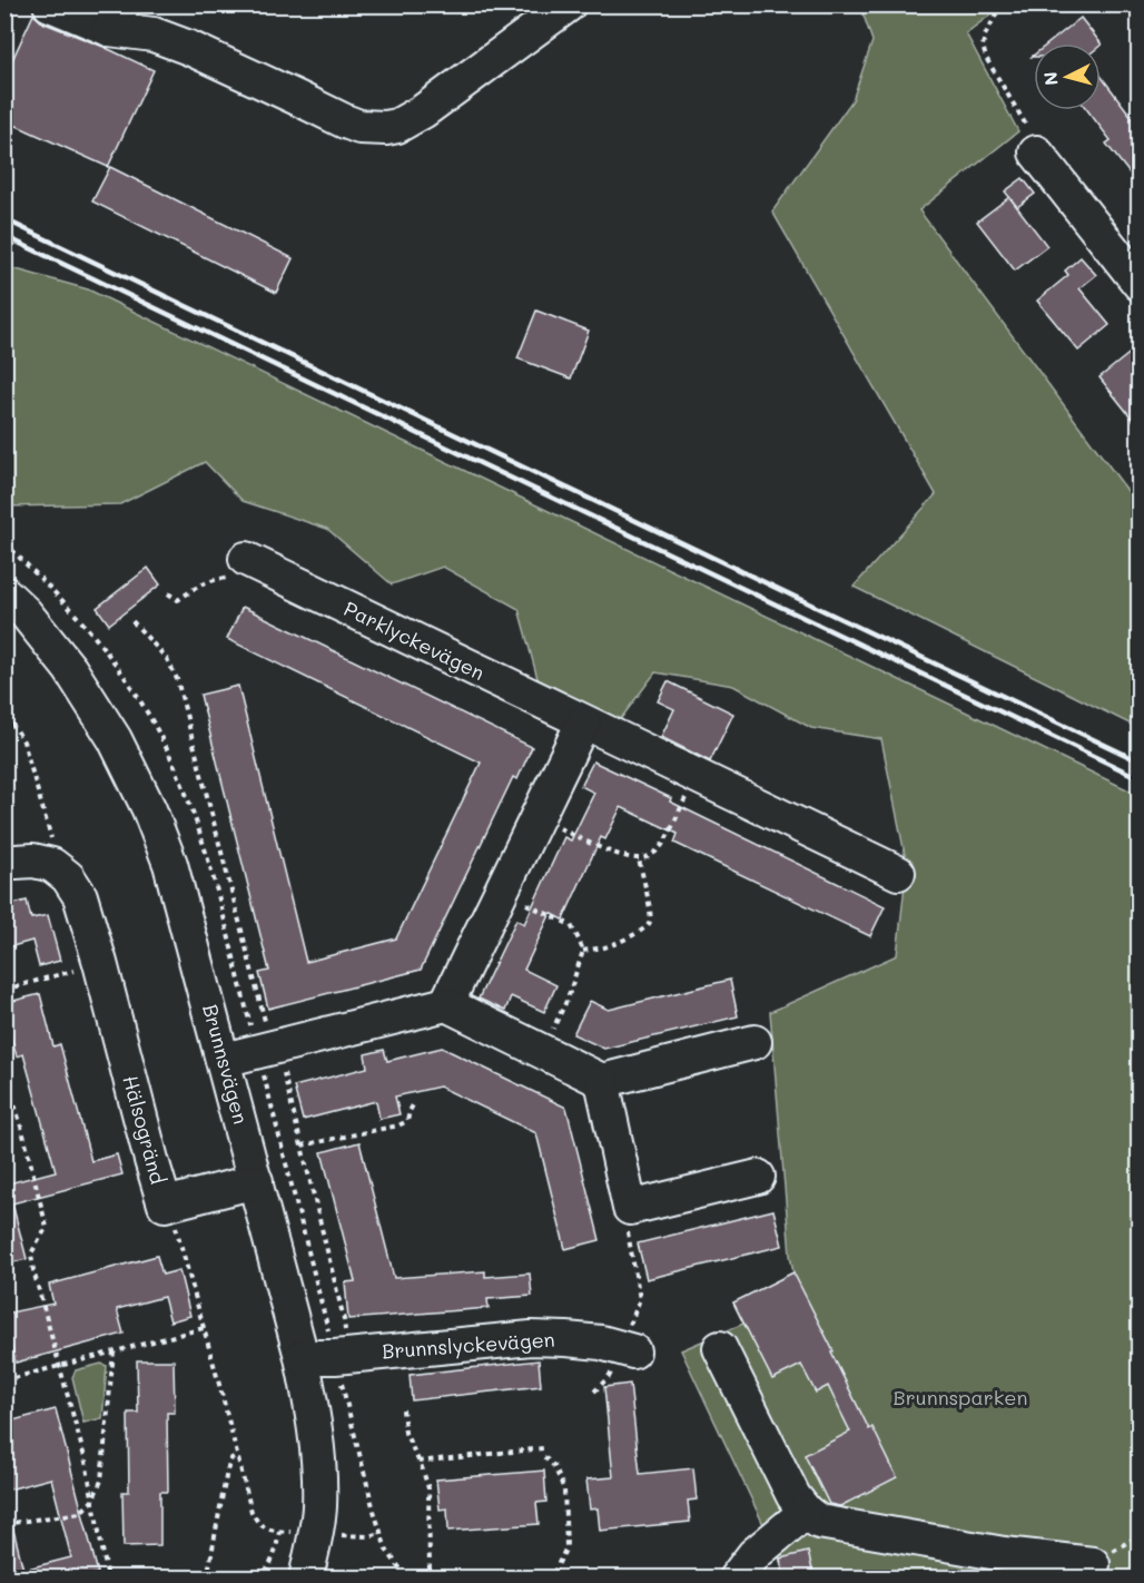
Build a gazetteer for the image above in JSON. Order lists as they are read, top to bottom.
{
  "streets": {
    "street": [
      "Parklyckevägen",
      "Brunnsvägen",
      "Hälsogränd",
      "Brunnslyckevägen"
    ]
  },
  "crossings": [
    ["Brunnsvägen", "Hälsogränd"],
    ["Brunnsvägen", "Brunnslyckevägen"]
  ],
  "parks": ["Brunnsparken"],
  "north": "left"
}
